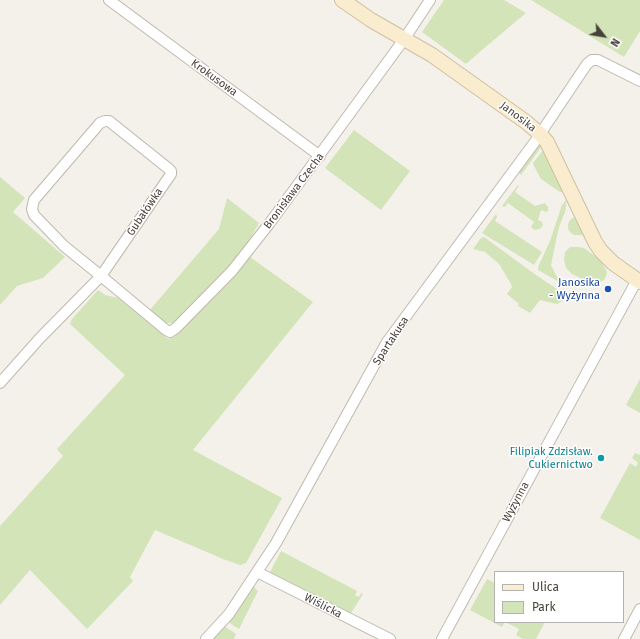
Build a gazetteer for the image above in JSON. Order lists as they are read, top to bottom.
{
  "streets": {
    "street": [
      "Krokusowa",
      "Janosika",
      "Bronisława Czecha",
      "Gubałówka",
      "Spartakusa",
      "Wyżynna",
      "Wiślicka"
    ]
  },
  "crossings": [
    ["Krokusowa", "Bronisława Czecha"],
    ["Janosika", "Bronisława Czecha"],
    ["Janosika", "Spartakusa"],
    ["Janosika", "Wyżynna"],
    ["Bronisława Czecha", "Gubałówka"],
    ["Spartakusa", "Wiślicka"]
  ],
  "places": ["Janosika - Wyżynna", "Filipiak Zdzisław. Cukiernictwo"],
  "legend": ["Ulica", "Park"],
  "north": "bottom right"
}
